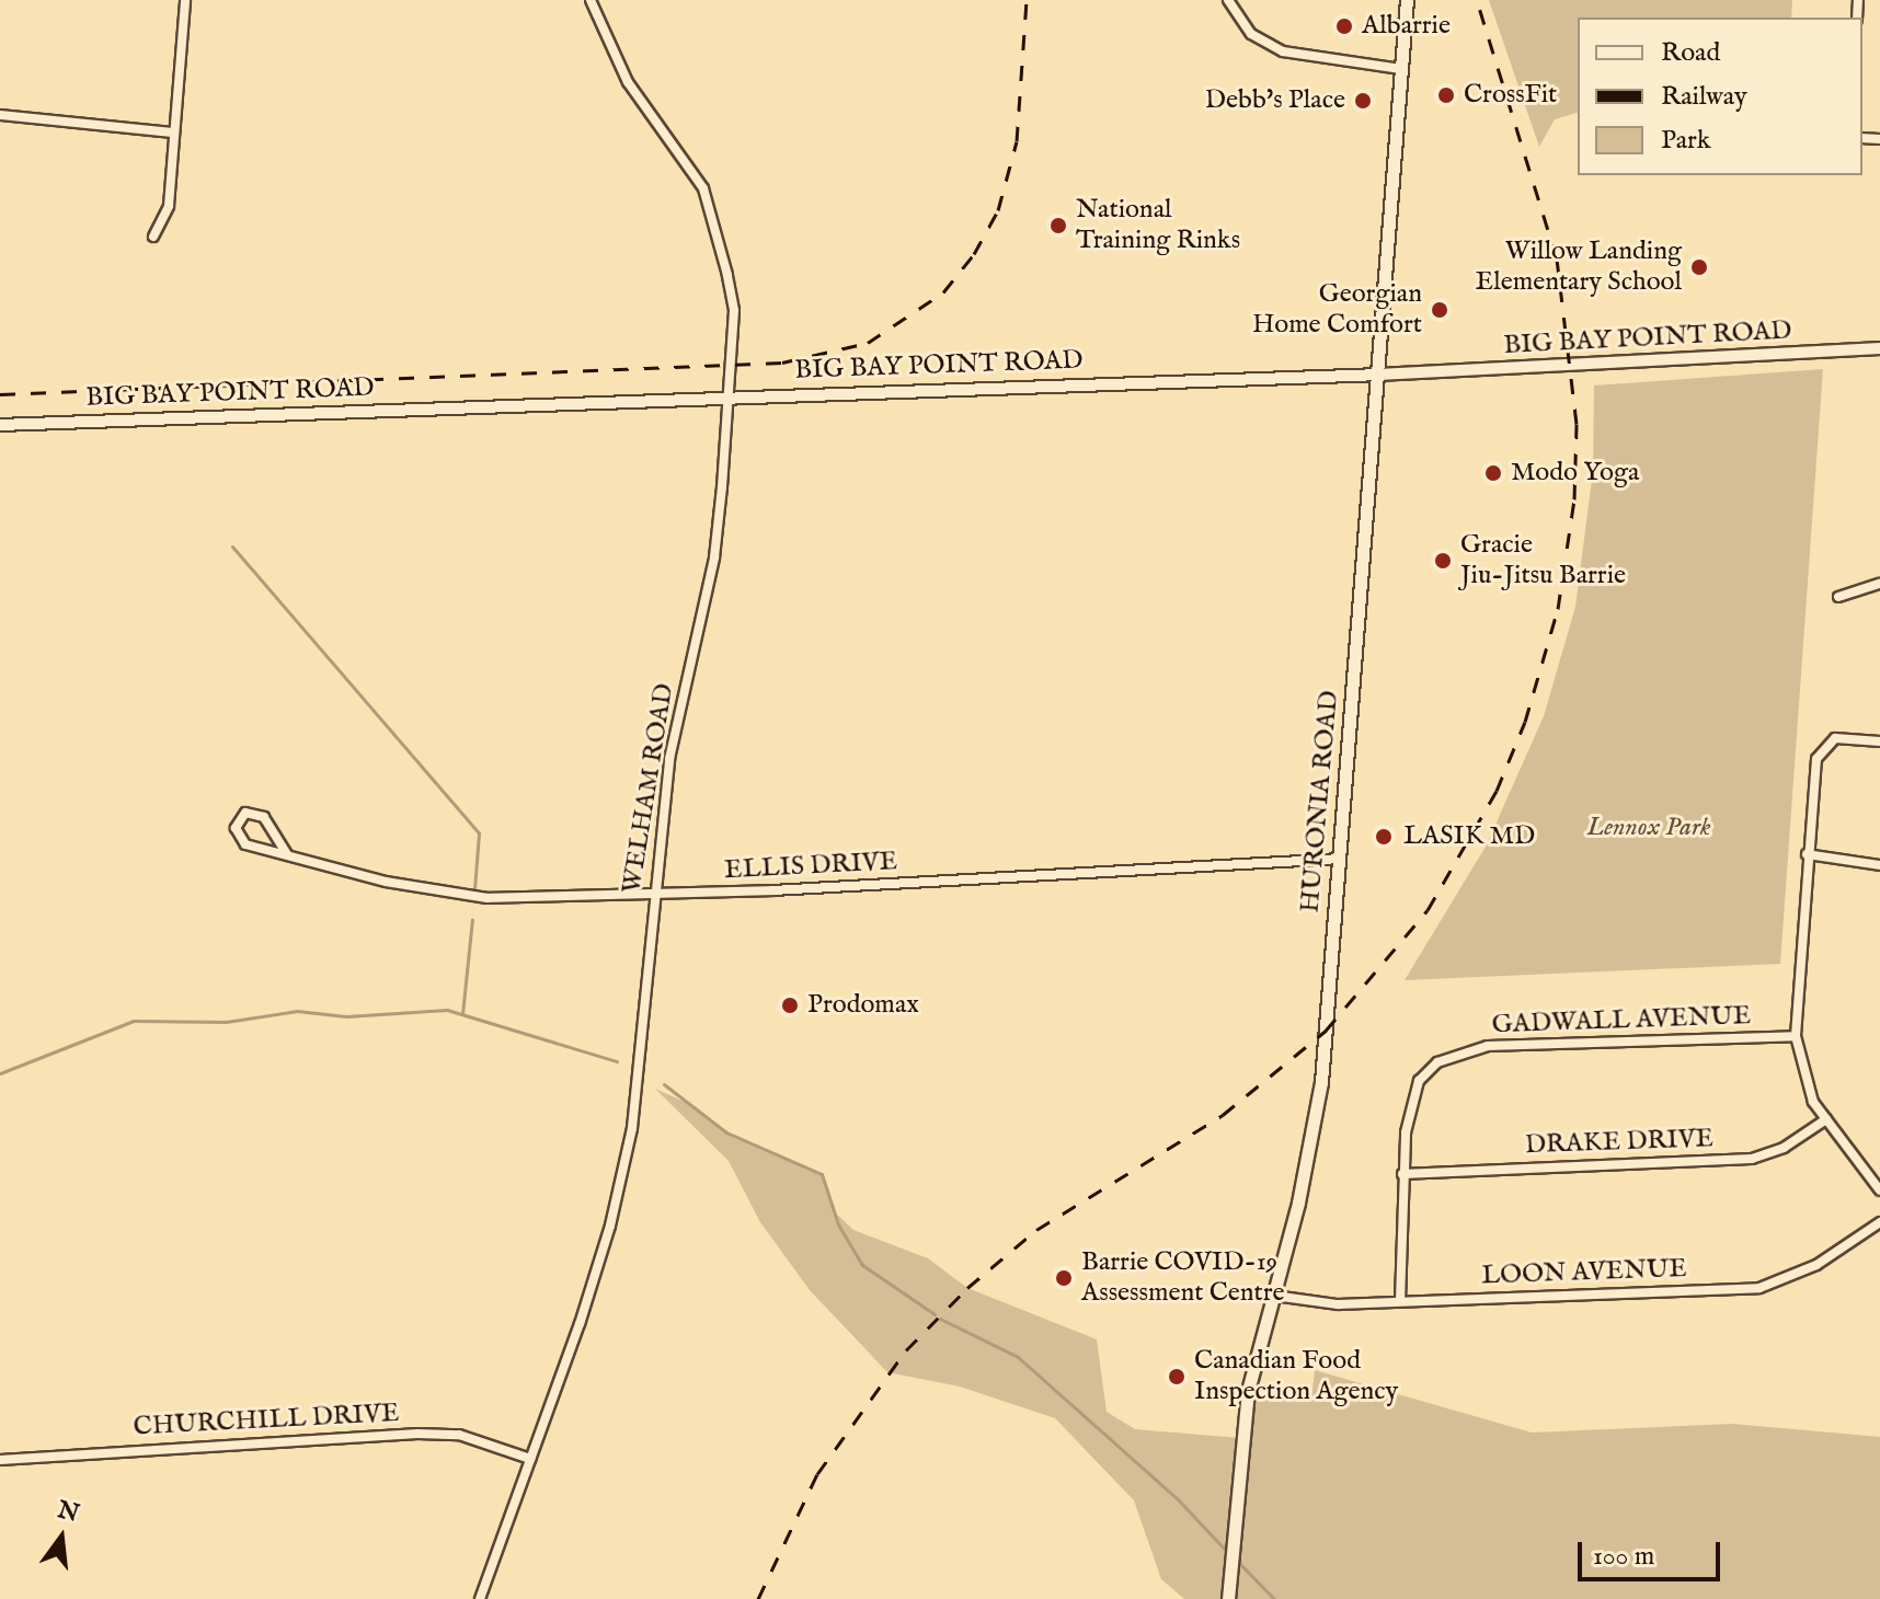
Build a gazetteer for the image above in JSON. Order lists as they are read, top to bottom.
{
  "streets": {
    "main road": ["HURONIA ROAD"],
    "street": [
      "BIG BAY POINT ROAD",
      "WELHAM ROAD",
      "ELLIS DRIVE",
      "GADWALL AVENUE",
      "DRAKE DRIVE",
      "LOON AVENUE",
      "CHURCHILL DRIVE"
    ]
  },
  "crossings": [
    ["BIG BAY POINT ROAD", "WELHAM ROAD"],
    ["BIG BAY POINT ROAD", "HURONIA ROAD"],
    ["WELHAM ROAD", "ELLIS DRIVE"],
    ["WELHAM ROAD", "CHURCHILL DRIVE"],
    ["HURONIA ROAD", "ELLIS DRIVE"],
    ["HURONIA ROAD", "LOON AVENUE"],
    ["GADWALL AVENUE", "DRAKE DRIVE"],
    ["GADWALL AVENUE", "LOON AVENUE"]
  ],
  "parks": ["Lennox Park"],
  "places": [
    "Albarrie",
    "CrossFit",
    "Debb's Place",
    "National Training Rinks",
    "Willow Landing Elementary School",
    "Georgian Home Comfort",
    "Modo Yoga",
    "Gracie Jiu-Jitsu Barrie",
    "LASIK MD",
    "Prodomax",
    "Barrie COVID-19 Assessment Centre",
    "Canadian Food Inspection Agency"
  ],
  "legend": ["Road", "Railway", "Park"],
  "scale_bar": "100 m",
  "north": "top"
}
